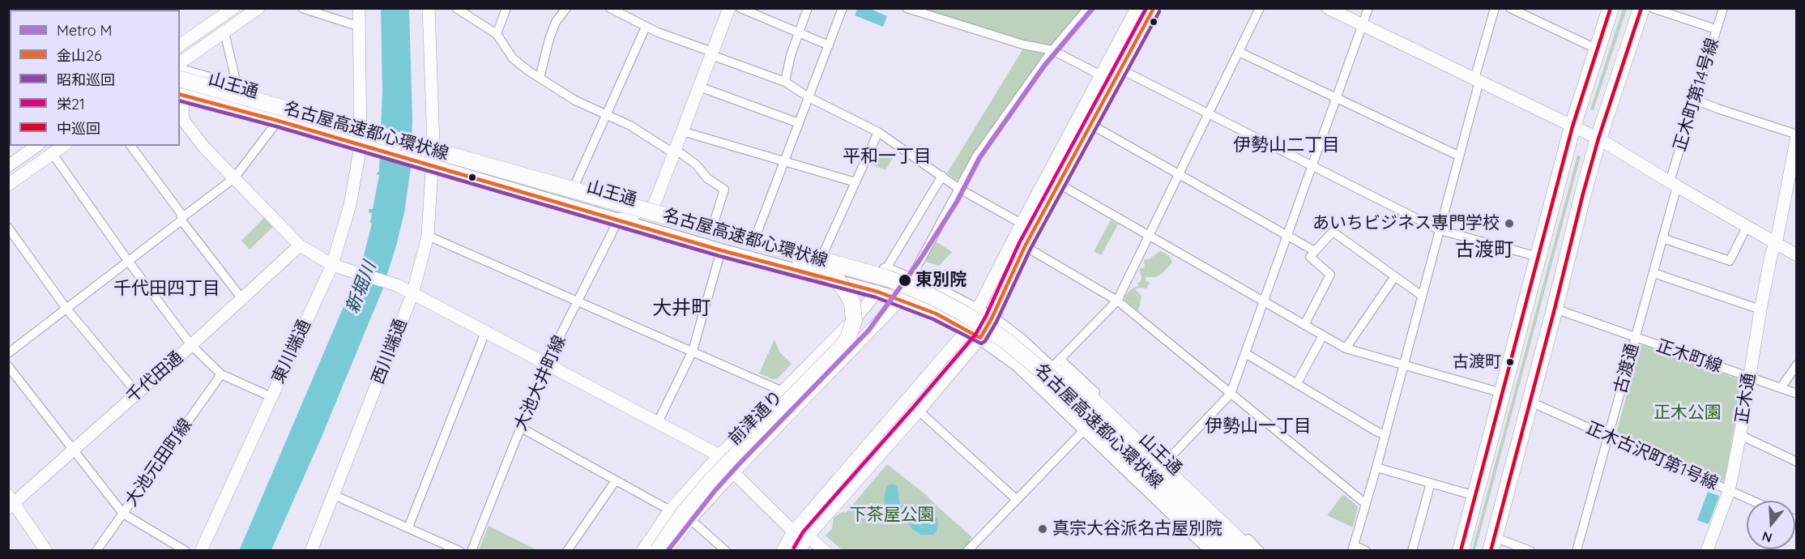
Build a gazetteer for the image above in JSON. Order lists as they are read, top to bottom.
{
  "streets": {
    "highway": ["名古屋高速都心環状線"],
    "main road": ["山王通"],
    "street": [
      "正木町第14号線",
      "東川端通",
      "西川端通",
      "正木町線",
      "古渡通",
      "千代田通",
      "大池大井町線",
      "正木通",
      "前津通り",
      "正木古沢町第1号線",
      "大池元田町線"
    ]
  },
  "crossings": [
    ["山王通", "東川端通"],
    ["山王通", "西川端通"],
    ["山王通", "大池大井町線"],
    ["山王通", "前津通り"],
    ["正木町第14号線", "古渡通"],
    ["正木町線", "古渡通"],
    ["正木町線", "正木通"],
    ["古渡通", "正木古沢町第1号線"],
    ["正木通", "正木古沢町第1号線"]
  ],
  "districts": [
    "伊勢山二丁目",
    "平和一丁目",
    "古渡町",
    "千代田四丁目",
    "大井町",
    "伊勢山一丁目"
  ],
  "water": ["新堀川"],
  "parks": ["正木公園", "下茶屋公園"],
  "places": [
    "あいちビジネス専門学校",
    "東別院",
    "古渡町",
    "真宗大谷派名古屋別院"
  ],
  "lines": [
    "metro line M",
    "transit line 金山26",
    "transit line 栄21",
    "transit line 中巡回",
    "transit line 昭和巡回"
  ],
  "legend": [
    "Metro M",
    "金山26",
    "昭和巡回",
    "栄21",
    "中巡回"
  ],
  "north": "bottom"
}
